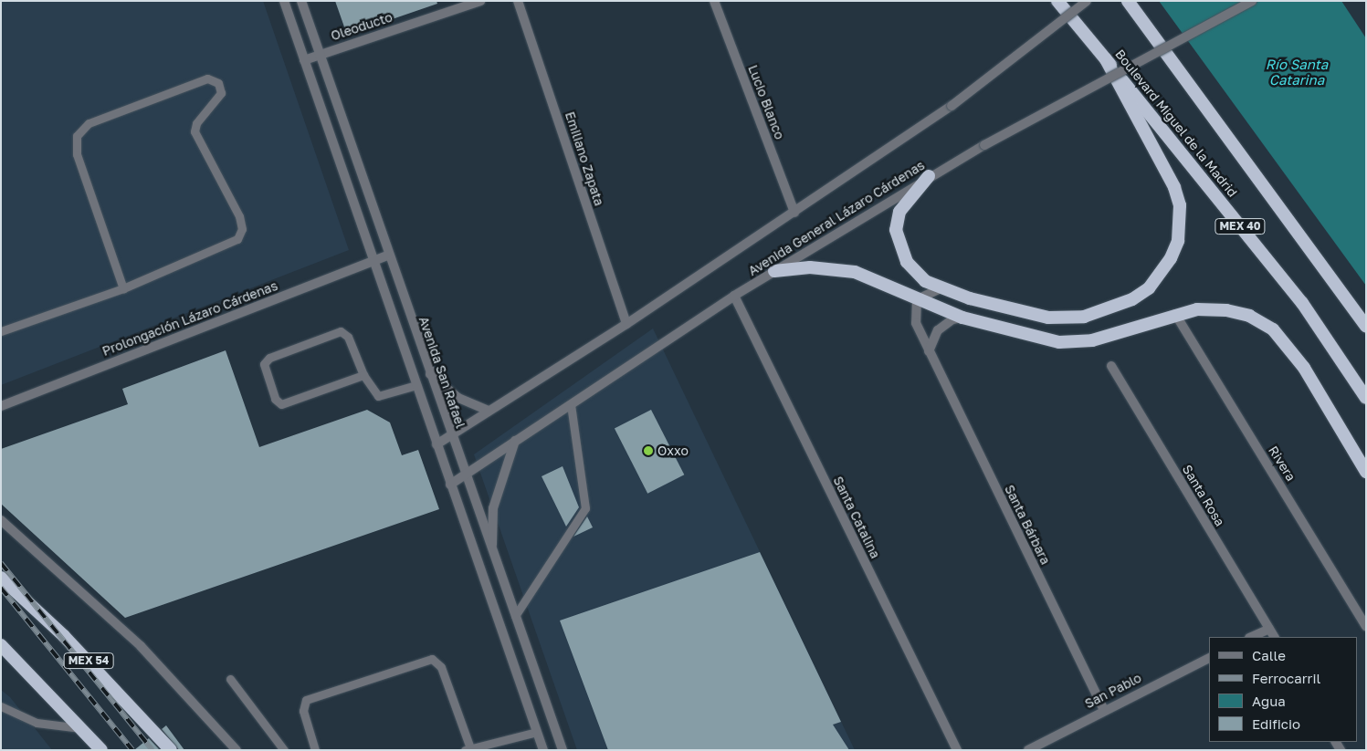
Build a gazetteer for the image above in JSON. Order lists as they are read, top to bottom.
{
  "streets": {
    "highway": ["Boulevard Miguel de la Madrid", "MEX 40", "MEX 54"],
    "street": [
      "Oleoducto",
      "Lucio Blanco",
      "Emiliano Zapata",
      "Avenida General Lázaro Cárdenas",
      "Prolongación Lázaro Cárdenas",
      "Avenida San Rafael",
      "Rivera",
      "Santa Rosa",
      "Santa Catalina",
      "Santa Bárbara",
      "San Pablo"
    ]
  },
  "crossings": [
    ["Oleoducto", "Avenida San Rafael"],
    ["Lucio Blanco", "Avenida General Lázaro Cárdenas"],
    ["Emiliano Zapata", "Avenida General Lázaro Cárdenas"],
    ["Avenida General Lázaro Cárdenas", "Avenida San Rafael"],
    ["Avenida General Lázaro Cárdenas", "Santa Catalina"],
    ["Prolongación Lázaro Cárdenas", "Avenida San Rafael"],
    ["Santa Bárbara", "San Pablo"]
  ],
  "water": ["Río Santa Catarina"],
  "places": ["Oxxo"],
  "legend": [
    "Calle",
    "Ferrocarril",
    "Agua",
    "Edificio"
  ]
}
